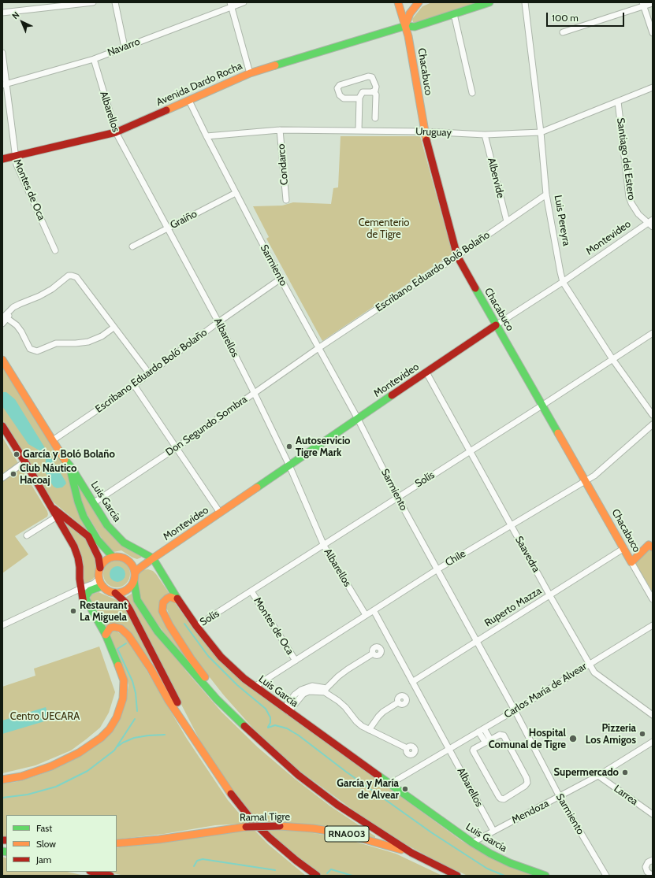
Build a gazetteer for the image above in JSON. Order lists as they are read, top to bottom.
{
  "streets": {
    "main road": [
      "Chacabuco",
      "Avenida Dardo Rocha",
      "Montevideo",
      "Luis García",
      "Ramal Tigre",
      "RNA003"
    ],
    "street": [
      "Navarro",
      "Albarellos",
      "Uruguay",
      "Santiago del Estero",
      "Condarco",
      "Albervide",
      "Montes de Oca",
      "Graiño",
      "Luis Pereyra",
      "Sarmiento",
      "Escribano Eduardo Boló Bolaño",
      "Don Segundo Sombra",
      "Solís",
      "Saavedra",
      "Chile",
      "Ruperto Mazza",
      "Carlos María de Alvear",
      "Larrea",
      "Mendoza"
    ]
  },
  "crossings": [
    ["Navarro", "Albarellos"],
    ["Navarro", "Montes de Oca"],
    ["Chacabuco", "Avenida Dardo Rocha"],
    ["Chacabuco", "Uruguay"],
    ["Chacabuco", "Montevideo"],
    ["Chacabuco", "Escribano Eduardo Boló Bolaño"],
    ["Chacabuco", "Solís"],
    ["Chacabuco", "Chile"],
    ["Chacabuco", "Ruperto Mazza"],
    ["Avenida Dardo Rocha", "Albarellos"],
    ["Avenida Dardo Rocha", "Montes de Oca"],
    ["Avenida Dardo Rocha", "Sarmiento"],
    ["Albarellos", "Graiño"],
    ["Albarellos", "Montevideo"],
    ["Albarellos", "Escribano Eduardo Boló Bolaño"],
    ["Albarellos", "Don Segundo Sombra"],
    ["Albarellos", "Solís"],
    ["Albarellos", "Chile"],
    ["Albarellos", "Ruperto Mazza"],
    ["Albarellos", "Carlos María de Alvear"],
    ["Albarellos", "Mendoza"],
    ["Uruguay", "Santiago del Estero"],
    ["Uruguay", "Condarco"],
    ["Uruguay", "Albervide"],
    ["Uruguay", "Luis Pereyra"],
    ["Uruguay", "Sarmiento"],
    ["Santiago del Estero", "Montevideo"],
    ["Albervide", "Escribano Eduardo Boló Bolaño"],
    ["Montes de Oca", "Solís"],
    ["Montes de Oca", "Chile"],
    ["Graiño", "Sarmiento"],
    ["Luis Pereyra", "Montevideo"],
    ["Luis Pereyra", "Escribano Eduardo Boló Bolaño"],
    ["Luis Pereyra", "Solís"],
    ["Montevideo", "Sarmiento"],
    ["Montevideo", "Luis García"],
    ["Montevideo", "Saavedra"],
    ["Sarmiento", "Escribano Eduardo Boló Bolaño"],
    ["Sarmiento", "Don Segundo Sombra"],
    ["Sarmiento", "Solís"],
    ["Sarmiento", "Chile"],
    ["Sarmiento", "Ruperto Mazza"],
    ["Sarmiento", "Carlos María de Alvear"],
    ["Sarmiento", "Mendoza"],
    ["Escribano Eduardo Boló Bolaño", "Don Segundo Sombra"],
    ["Escribano Eduardo Boló Bolaño", "Luis García"],
    ["Don Segundo Sombra", "Luis García"],
    ["Solís", "Luis García"],
    ["Solís", "Saavedra"],
    ["Luis García", "Chile"],
    ["Luis García", "Carlos María de Alvear"],
    ["Luis García", "Mendoza"],
    ["Saavedra", "Chile"],
    ["Saavedra", "Ruperto Mazza"],
    ["Saavedra", "Carlos María de Alvear"],
    ["Larrea", "Mendoza"],
    ["Ramal Tigre", "RNA003"]
  ],
  "parks": ["Cementerio de Tigre", "Centro UECARA"],
  "places": [
    "Autoservicio Tigre Mark",
    "García y Boló Bolaño",
    "Club Náutico Hacoaj",
    "Restaurant La Miguela",
    "Pizzeria Los Amigos",
    "Hospital Comunal de Tigre",
    "Supermercado",
    "García y María de Alvear"
  ],
  "legend": ["Fast", "Slow", "Jam"],
  "scale_bar": "100 m",
  "north": "top left"
}
